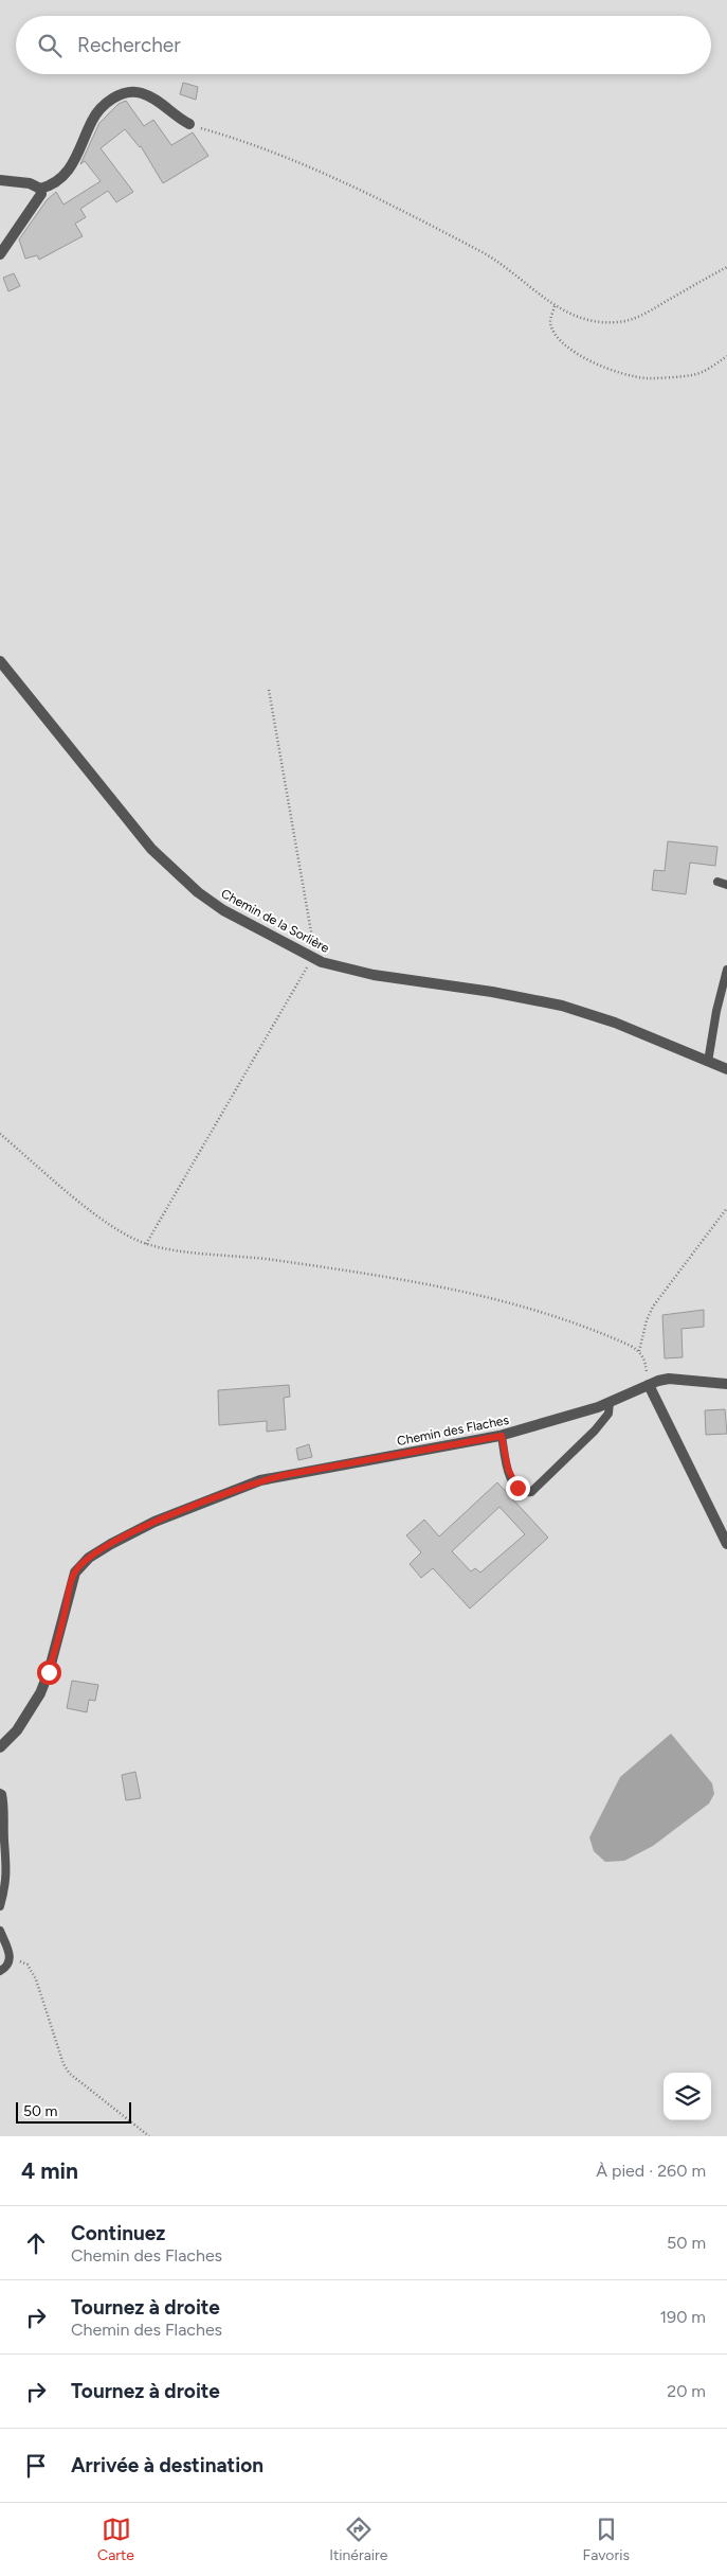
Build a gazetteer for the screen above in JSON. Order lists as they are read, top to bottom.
{
  "streets": {
    "street": ["Chemin de la Sorlière", "Chemin des Flaches"]
  },
  "scale_bar": "50 m",
  "page": {
    "search": "Rechercher",
    "scale": "50 m",
    "heading": ["4 min", "À pied · 260 m"],
    "list": [
      ["Continuez", "Chemin des Flaches", "50 m"],
      ["Tournez à droite", "Chemin des Flaches", "190 m"],
      ["Tournez à droite", "20 m"],
      "Arrivée à destination"
    ],
    "nav": ["Carte", "Itinéraire", "Favoris"]
  }
}
